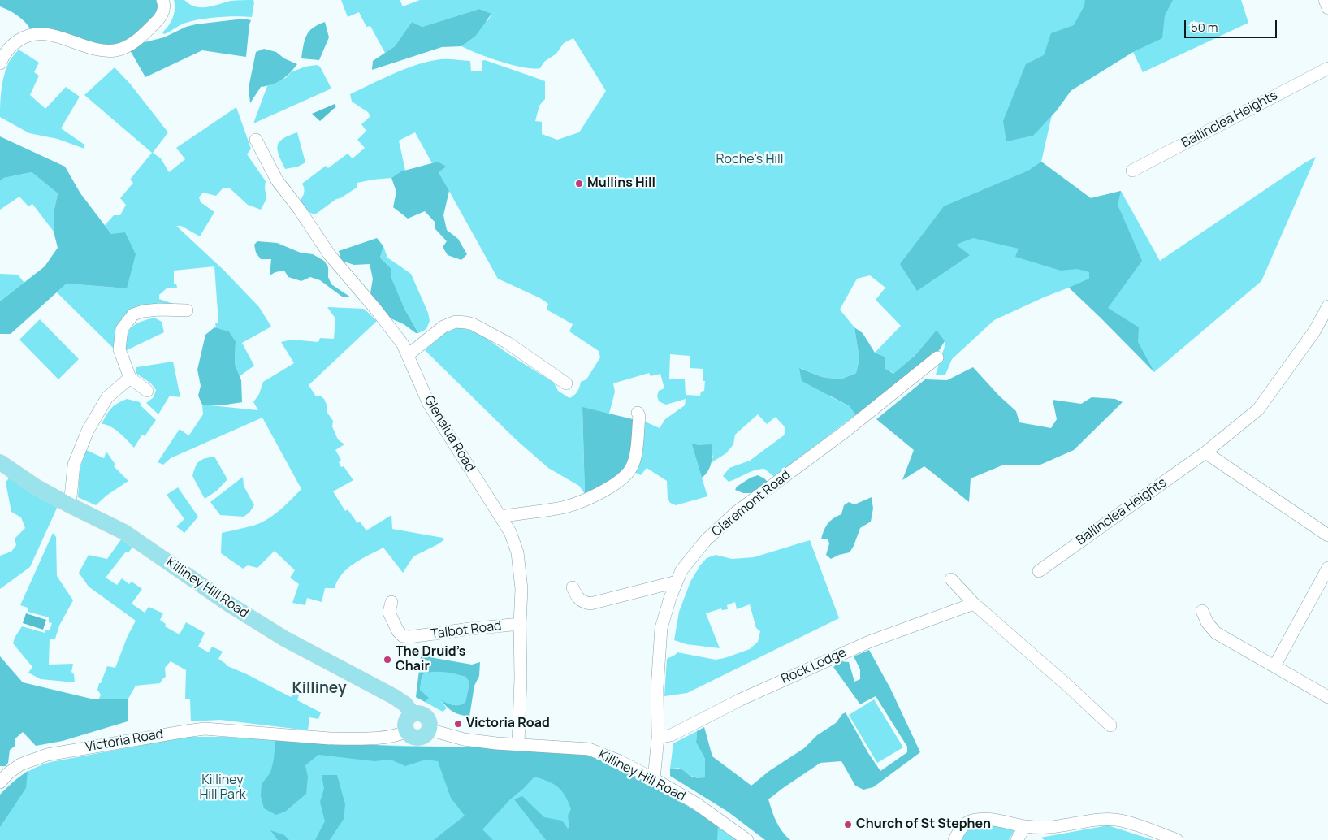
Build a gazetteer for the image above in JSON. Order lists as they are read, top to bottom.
{
  "streets": {
    "main road": ["Killiney Hill Road"],
    "street": [
      "Ballinclea Heights",
      "Glenalua Road",
      "Claremont Road",
      "Talbot Road",
      "Rock Lodge",
      "Victoria Road"
    ]
  },
  "crossings": [
    ["Glenalua Road", "Killiney Hill Road"],
    ["Glenalua Road", "Talbot Road"],
    ["Claremont Road", "Killiney Hill Road"],
    ["Claremont Road", "Rock Lodge"],
    ["Killiney Hill Road", "Victoria Road"]
  ],
  "districts": ["Killiney"],
  "parks": ["Roche's Hill", "Killiney Hill Park"],
  "places": [
    "Mullins Hill",
    "The Druid’s Chair",
    "Victoria Road",
    "Church of St Stephen"
  ],
  "scale_bar": "50 m"
}
